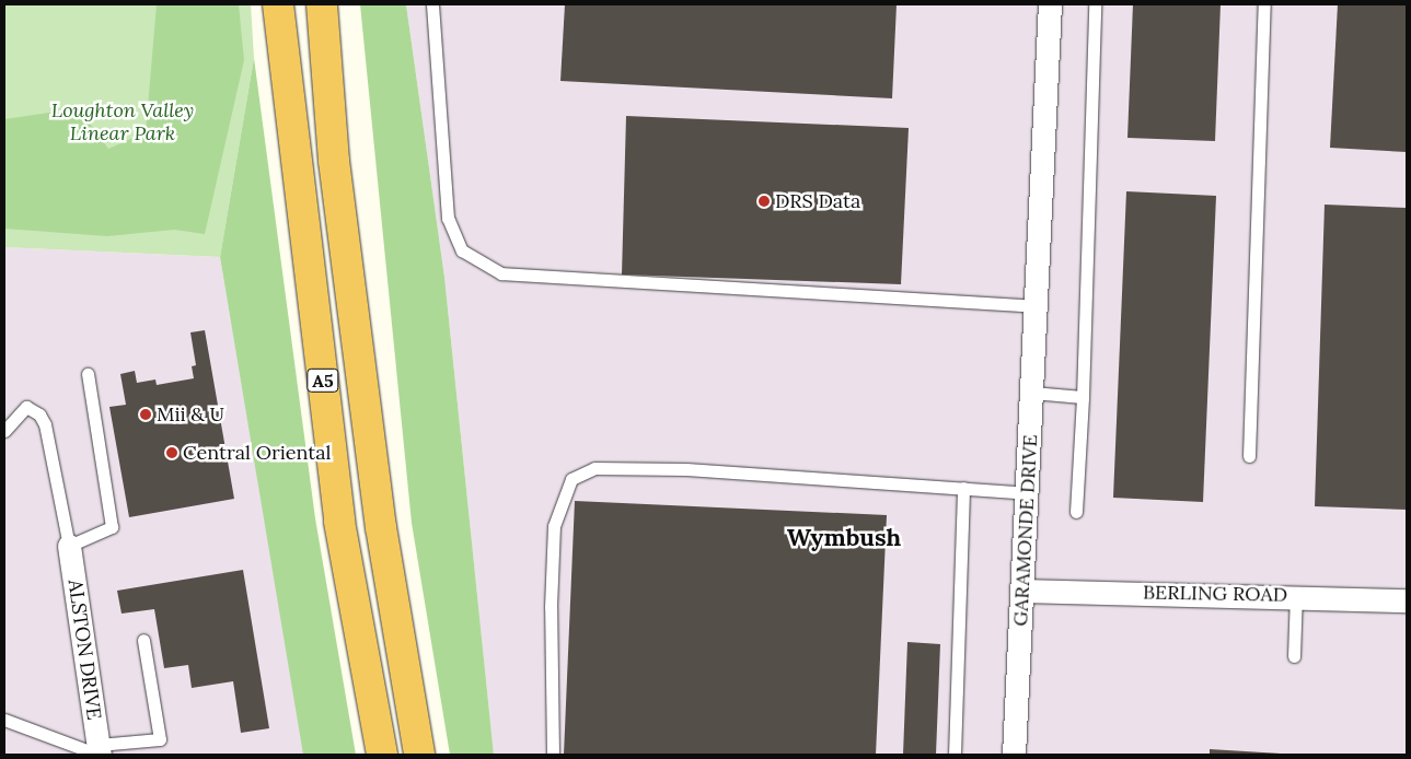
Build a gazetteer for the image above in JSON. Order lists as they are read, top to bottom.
{
  "streets": {
    "highway": ["A5"],
    "street": ["GARAMONDE DRIVE", "BERLING ROAD", "ALSTON DRIVE"]
  },
  "crossings": [
    ["GARAMONDE DRIVE", "BERLING ROAD"]
  ],
  "districts": ["Wymbush"],
  "parks": ["Loughton Valley Linear Park"],
  "places": ["DRS Data", "Mii & U", "Central Oriental"]
}
